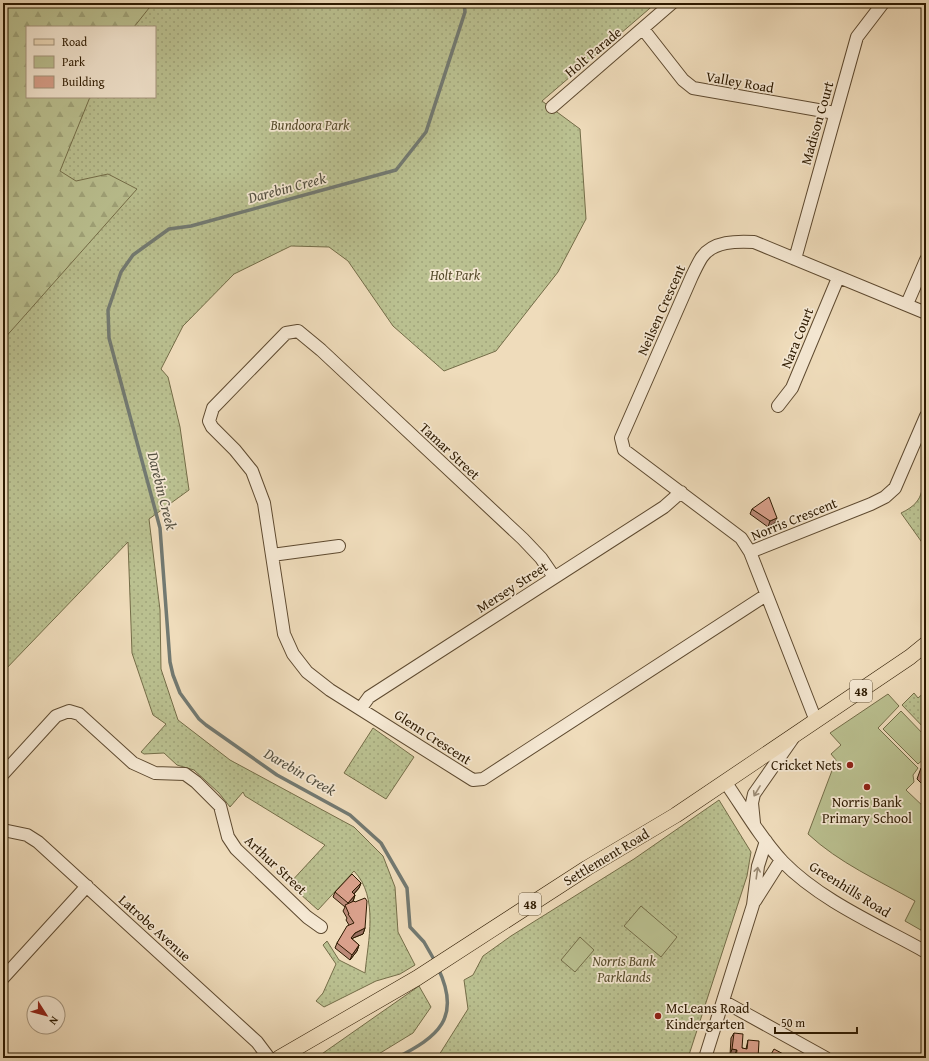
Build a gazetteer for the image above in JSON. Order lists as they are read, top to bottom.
{
  "streets": {
    "main road": ["48", "Settlement Road"],
    "street": [
      "Holt Parade",
      "Valley Road",
      "Madison Court",
      "Neilsen Crescent",
      "Nara Court",
      "Tamar Street",
      "Norris Crescent",
      "Mersey Street",
      "Glenn Crescent",
      "Arthur Street",
      "Greenhills Road",
      "Latrobe Avenue"
    ]
  },
  "crossings": [
    ["Holt Parade", "Valley Road"],
    ["Valley Road", "Madison Court"],
    ["Madison Court", "Neilsen Crescent"],
    ["Neilsen Crescent", "Nara Court"],
    ["Neilsen Crescent", "Norris Crescent"],
    ["Neilsen Crescent", "Mersey Street"],
    ["Tamar Street", "Mersey Street"],
    ["Tamar Street", "Glenn Crescent"],
    ["Norris Crescent", "Glenn Crescent"],
    ["Norris Crescent", "Settlement Road"],
    ["Mersey Street", "Glenn Crescent"],
    ["Settlement Road", "Greenhills Road"]
  ],
  "water": ["Darebin Creek"],
  "parks": ["Bundoora Park", "Holt Park", "Norris Bank Parklands"],
  "places": ["Cricket Nets", "Norris Bank Primary School", "McLeans Road Kindergarten"],
  "legend": ["Road", "Park", "Building"],
  "scale_bar": "50 m",
  "north": "bottom right"
}
